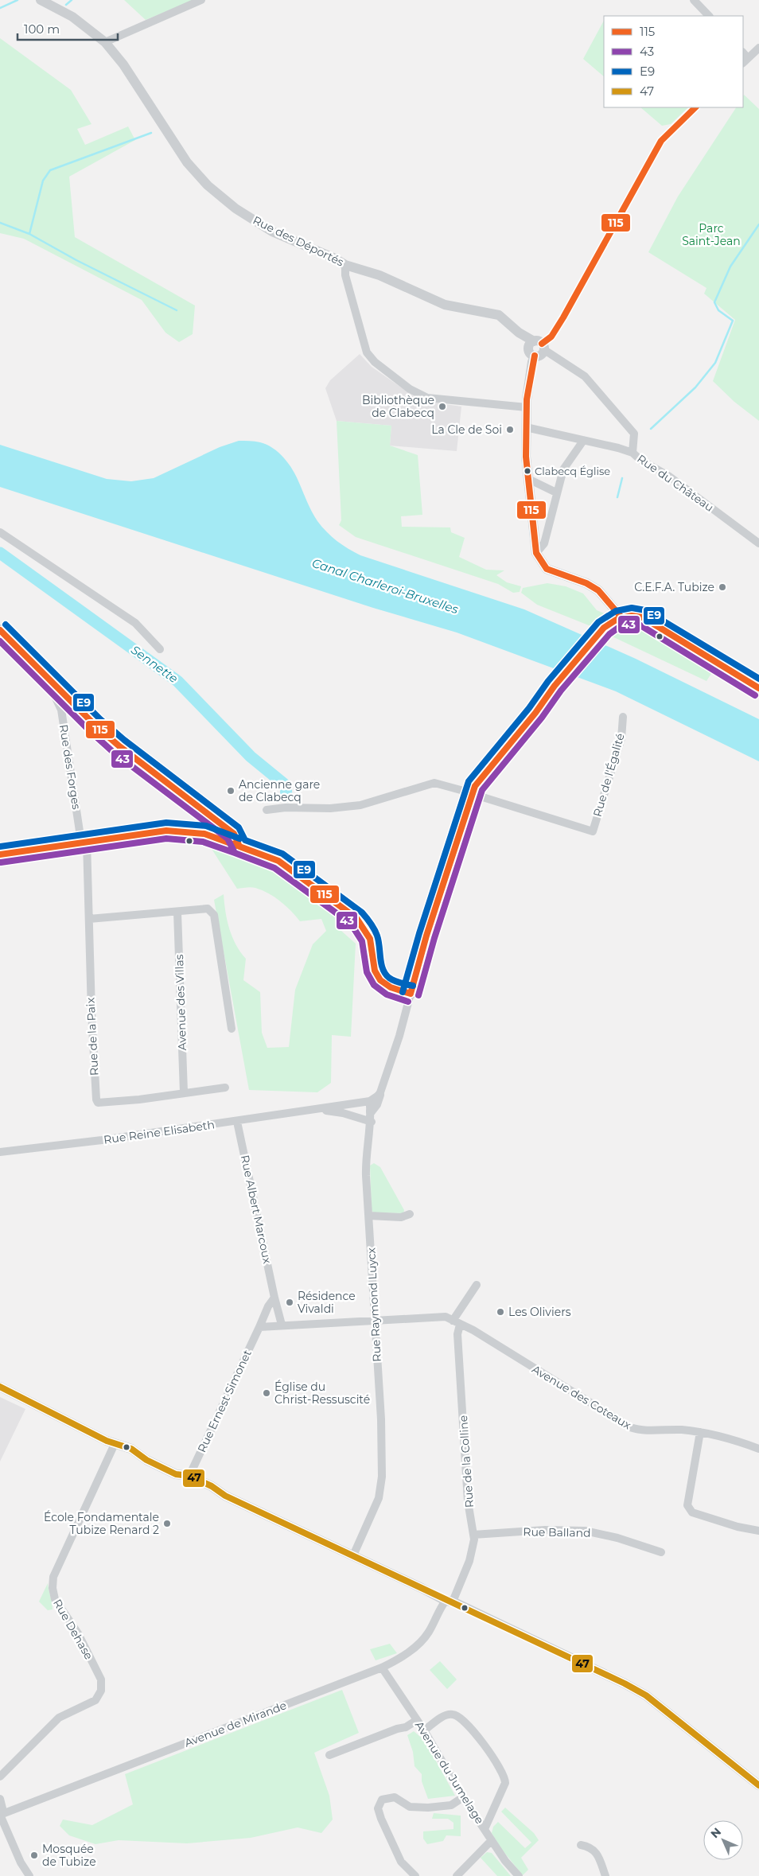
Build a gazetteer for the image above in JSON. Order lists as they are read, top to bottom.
{
  "streets": {
    "street": [
      "Rue des Déportés",
      "Rue du Château",
      "Rue des Forges",
      "Rue de l'Égalité",
      "Avenue des Villas",
      "Rue de la Paix",
      "Rue Reine Elisabeth",
      "Rue Albert Marcoux",
      "Rue Raymond Luycx",
      "Avenue des Coteaux",
      "Rue Ernest Simonet",
      "Rue de la Colline",
      "Rue Balland",
      "Rue Dehase",
      "Avenue de Mirande",
      "Avenue du Jumelage"
    ]
  },
  "crossings": [
    ["Rue des Forges", "Rue de la Paix"],
    ["Avenue des Villas", "Rue de la Paix"],
    ["Rue Reine Elisabeth", "Rue Albert Marcoux"],
    ["Rue Reine Elisabeth", "Rue Raymond Luycx"],
    ["Rue Albert Marcoux", "Rue Ernest Simonet"],
    ["Avenue des Coteaux", "Rue de la Colline"],
    ["Rue de la Colline", "Rue Balland"],
    ["Rue de la Colline", "Avenue de Mirande"],
    ["Avenue de Mirande", "Avenue du Jumelage"]
  ],
  "water": ["Canal Charleroi-Bruxelles", "Sennette"],
  "parks": ["Parc Saint-Jean"],
  "places": [
    "Bibliothèque de Clabecq",
    "La Cle de Soi",
    "Clabecq Église",
    "C.E.F.A. Tubize",
    "Ancienne gare de Clabecq",
    "Résidence Vivaldi",
    "Les Oliviers",
    "Église du Christ-Ressuscité",
    "École Fondamentale Tubize Renard 2",
    "Mosquée de Tubize"
  ],
  "lines": [
    "transit line 115",
    "transit line E9",
    "transit line 43",
    "transit line 47"
  ],
  "legend": [
    "115",
    "43",
    "E9",
    "47"
  ],
  "scale_bar": "100 m",
  "north": "top left"
}
